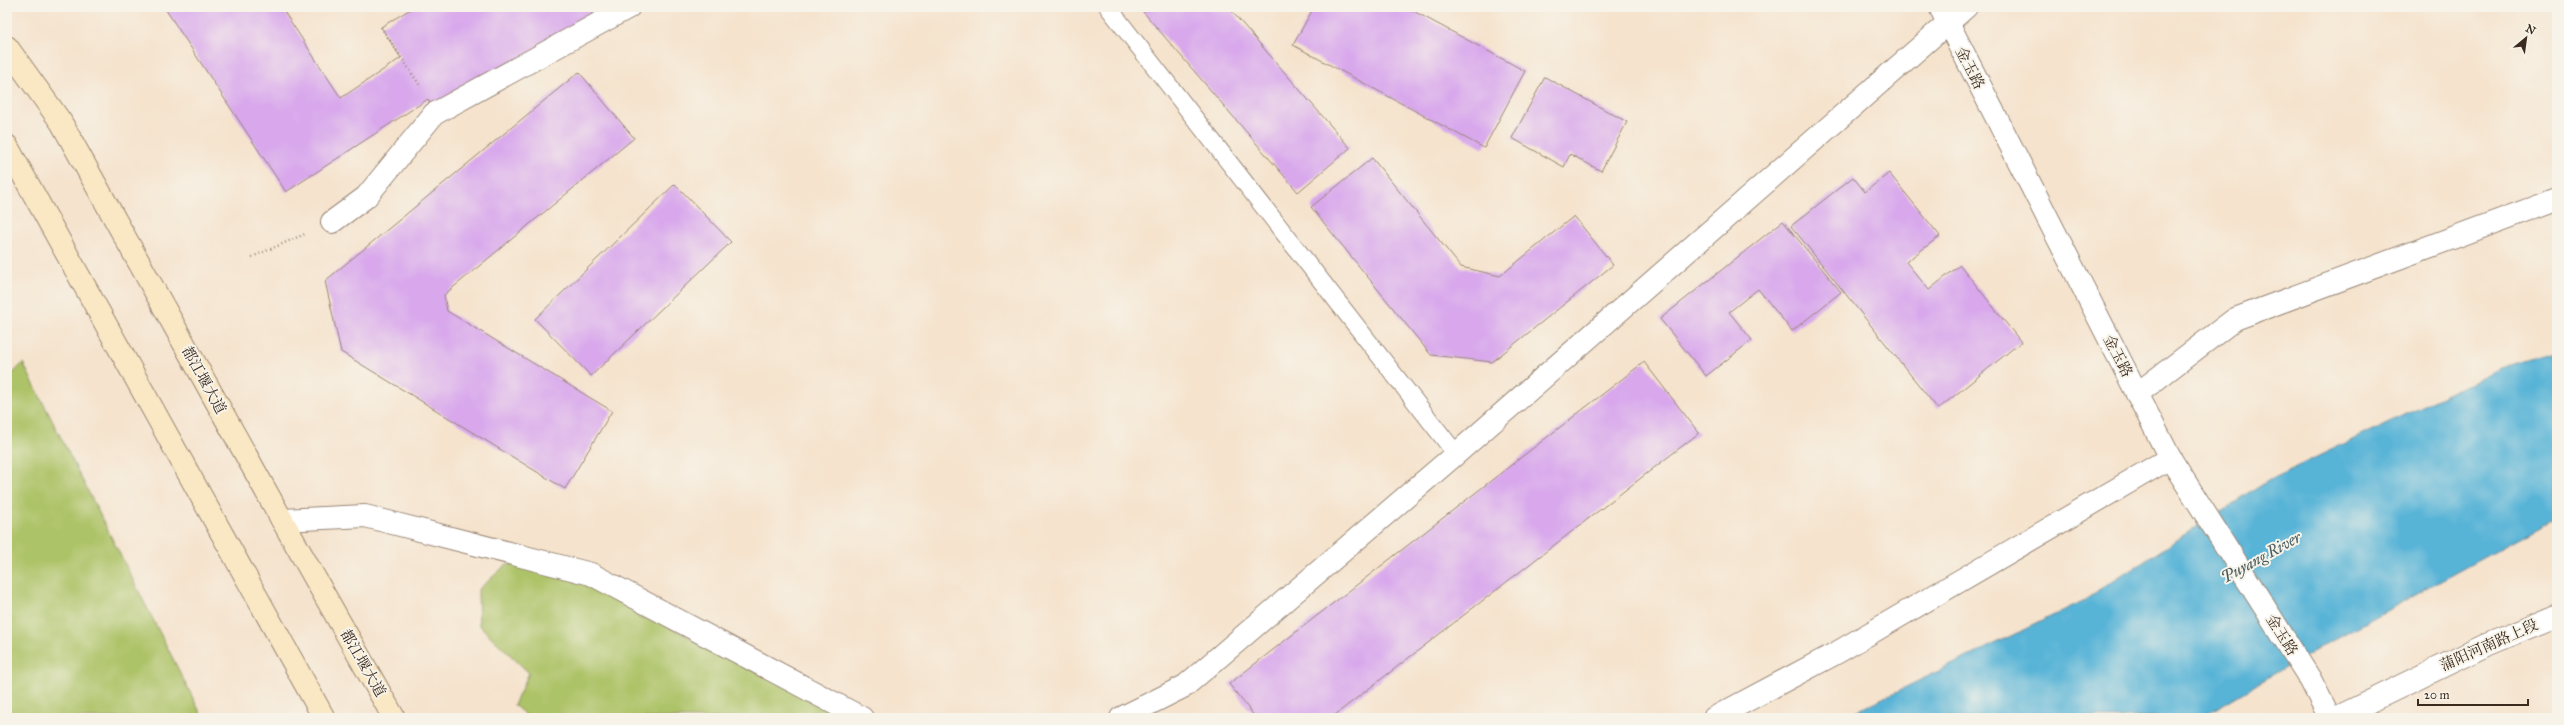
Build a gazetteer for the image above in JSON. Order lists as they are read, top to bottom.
{
  "streets": {
    "main road": ["都江堰大道"],
    "street": ["金玉路", "蒲阳河南路上段"]
  },
  "water": ["Puyang River"],
  "scale_bar": "20 m",
  "north": "top right"
}
